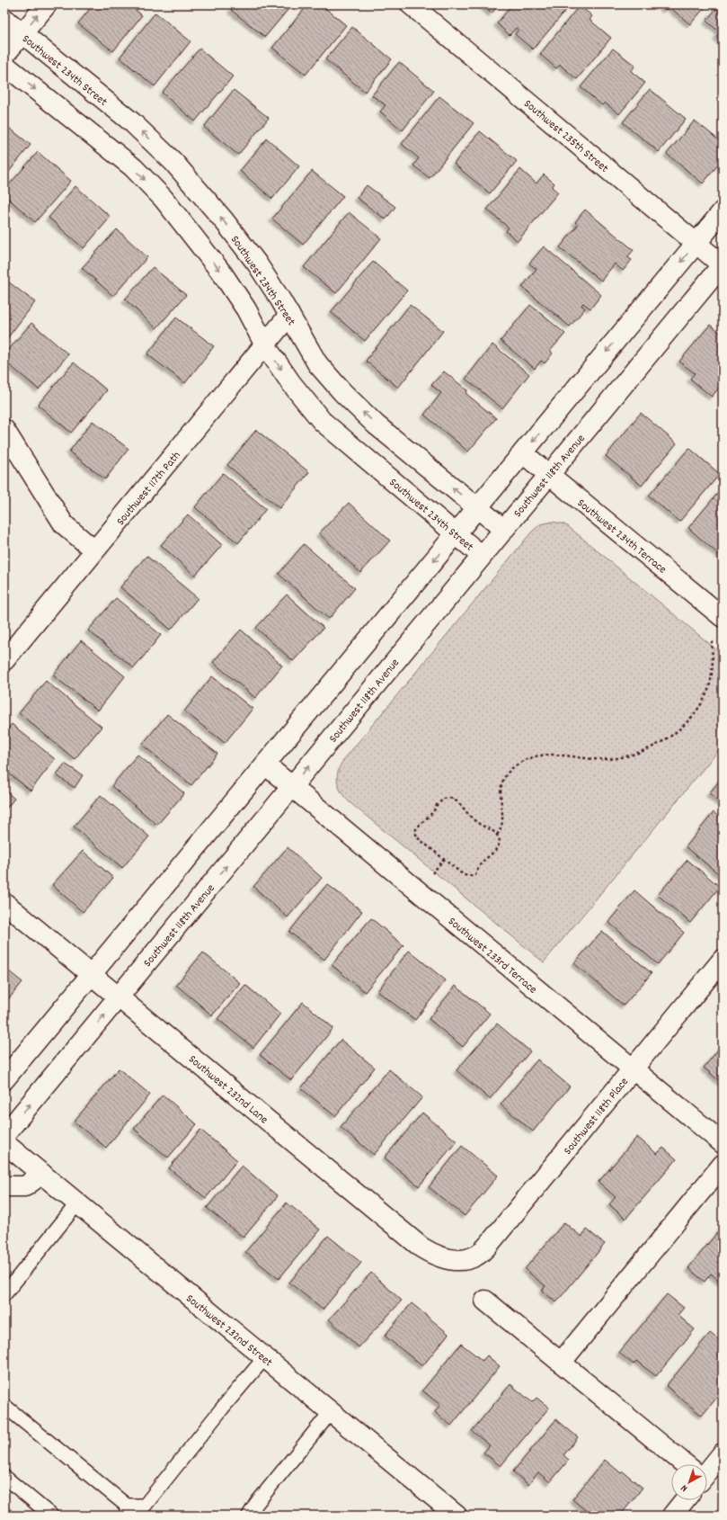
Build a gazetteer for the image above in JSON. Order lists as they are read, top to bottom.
{
  "streets": {
    "street": [
      "Southwest 234th Street",
      "Southwest 235th Street",
      "Southwest 118th Avenue",
      "Southwest 117th Path",
      "Southwest 234th Terrace",
      "Southwest 233rd Terrace",
      "Southwest 232nd Lane",
      "Southwest 118th Place",
      "Southwest 232nd Street"
    ]
  },
  "crossings": [
    ["Southwest 234th Street", "Southwest 118th Avenue"],
    ["Southwest 234th Street", "Southwest 117th Path"],
    ["Southwest 235th Street", "Southwest 118th Avenue"],
    ["Southwest 118th Avenue", "Southwest 234th Terrace"],
    ["Southwest 118th Avenue", "Southwest 233rd Terrace"],
    ["Southwest 118th Avenue", "Southwest 232nd Lane"],
    ["Southwest 233rd Terrace", "Southwest 118th Place"],
    ["Southwest 232nd Lane", "Southwest 118th Place"]
  ],
  "north": "bottom left"
}
